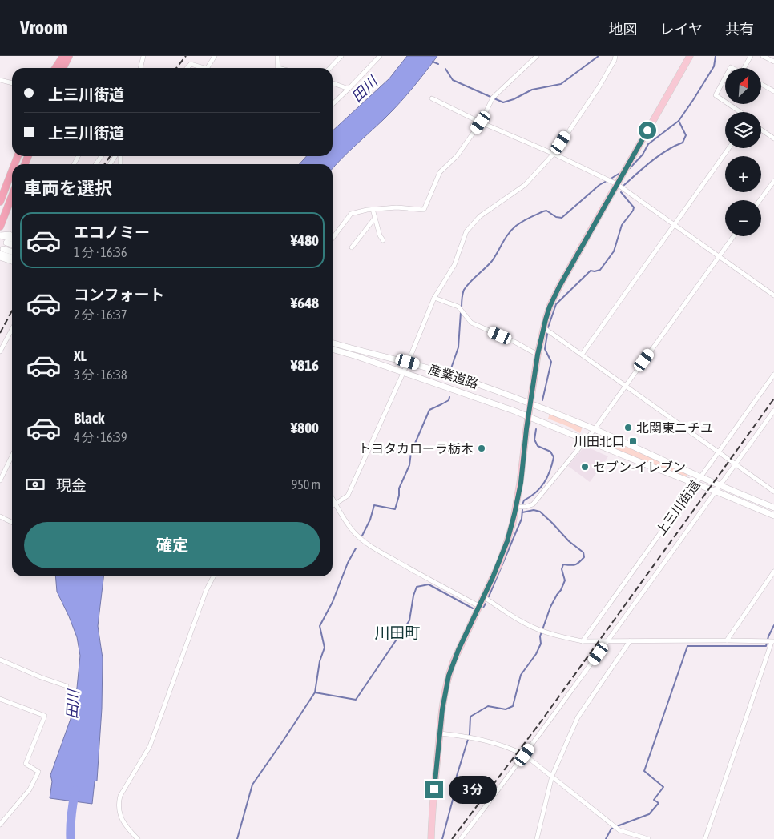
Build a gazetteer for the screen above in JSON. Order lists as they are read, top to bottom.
{
  "streets": {
    "street": ["産業道路", "上三川街道"]
  },
  "crossings": [
    ["産業道路", "上三川街道"]
  ],
  "districts": ["川田町"],
  "water": ["田川"],
  "places": {
    "other": ["北関東ニチユ", "トヨタカローラ栃木", "セブン-イレブン"],
    "transit": ["川田北口"]
  },
  "north": "top right",
  "page": {
    "header": "Vroom",
    "nav": ["地図", "レイヤ", "共有"],
    "map_buttons": ["+", "−"],
    "banner": ["上三川街道", "上三川街道"],
    "heading": "車両を選択",
    "list": [
      {
        "name": "エコノミー",
        "note": "1 分 · 16:36",
        "value": "¥480"
      },
      {
        "name": "コンフォート",
        "note": "2 分 · 16:37",
        "value": "¥648"
      },
      {
        "name": "XL",
        "note": "3 分 · 16:38",
        "value": "¥816"
      },
      {
        "name": "Black",
        "note": "4 分 · 16:39",
        "value": "¥800"
      }
    ],
    "pay": ["現金", "950 m"],
    "buttons": "確定",
    "bubble": "3 分"
  }
}
